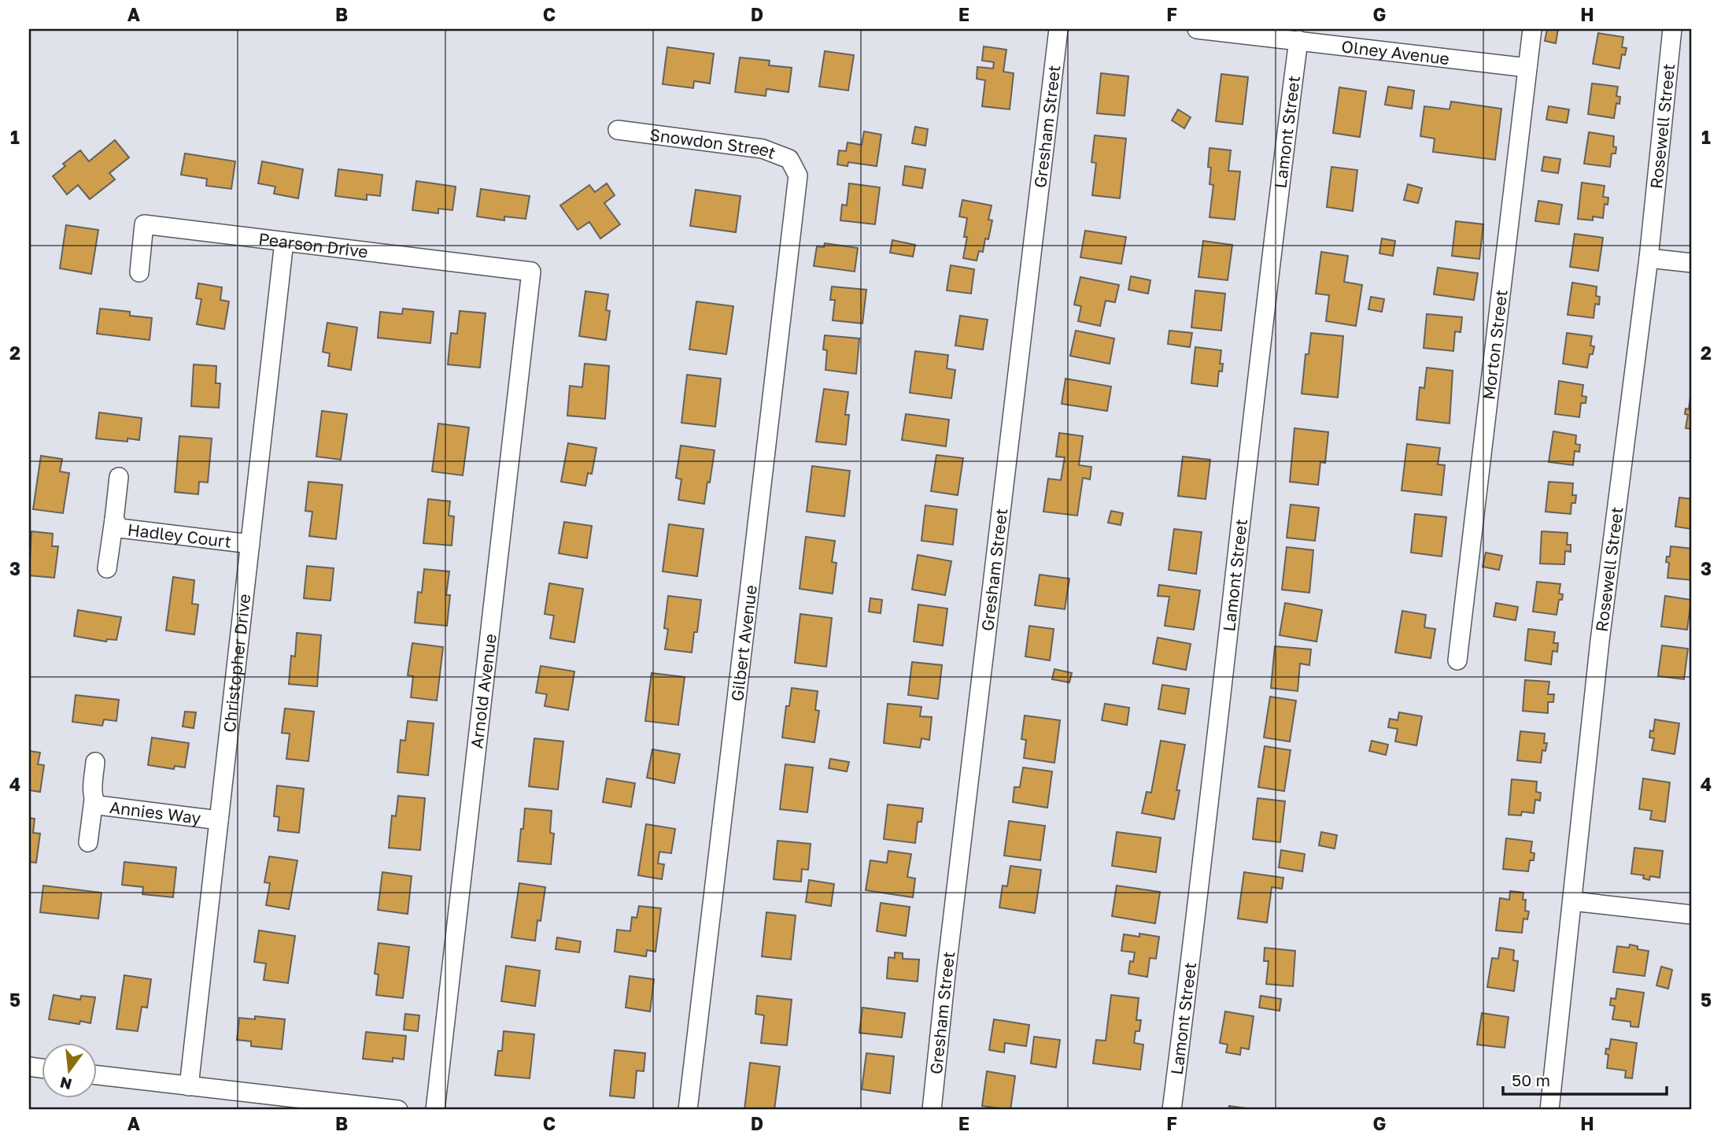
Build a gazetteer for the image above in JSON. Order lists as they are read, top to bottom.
{
  "streets": {
    "street": [
      "Olney Avenue",
      "Gresham Street",
      "Rosewell Street",
      "Lamont Street",
      "Snowdon Street",
      "Pearson Drive",
      "Morton Street",
      "Hadley Court",
      "Gilbert Avenue",
      "Christopher Drive",
      "Arnold Avenue",
      "Annies Way"
    ]
  },
  "crossings": [
    ["Olney Avenue", "Lamont Street"],
    ["Olney Avenue", "Morton Street"],
    ["Snowdon Street", "Gilbert Avenue"],
    ["Pearson Drive", "Christopher Drive"],
    ["Pearson Drive", "Arnold Avenue"],
    ["Hadley Court", "Christopher Drive"],
    ["Christopher Drive", "Annies Way"]
  ],
  "scale_bar": "50 m",
  "north": "bottom",
  "grid": {
    "columns": [
      "A",
      "B",
      "C",
      "D",
      "E",
      "F",
      "G",
      "H"
    ],
    "rows": [
      "1",
      "2",
      "3",
      "4",
      "5"
    ]
  }
}
